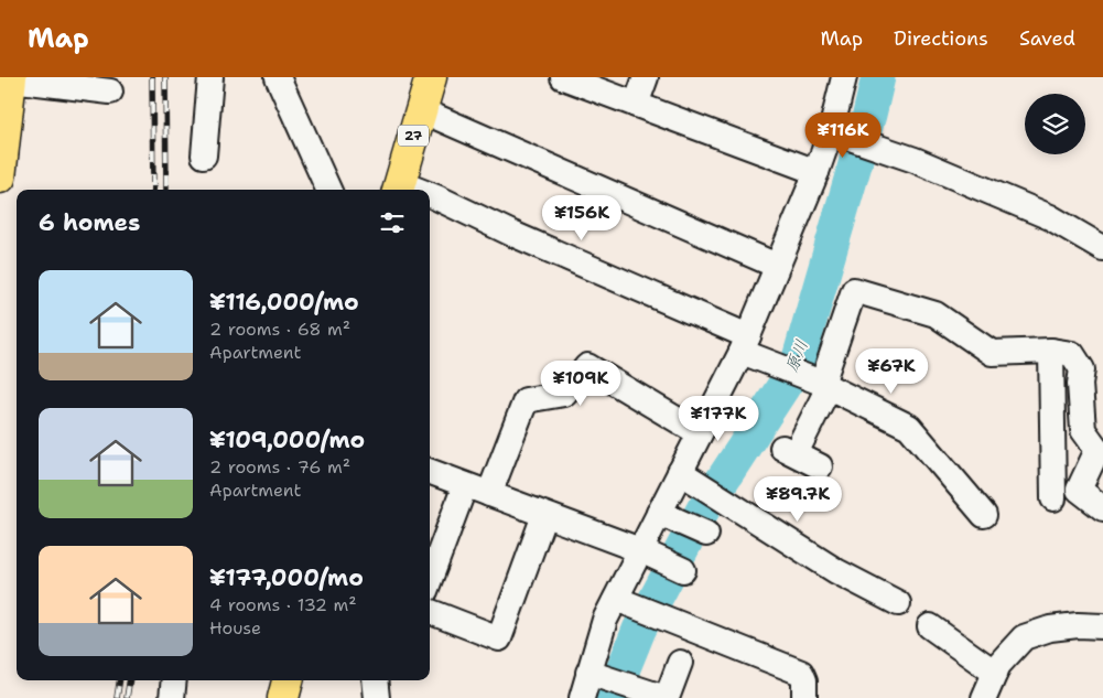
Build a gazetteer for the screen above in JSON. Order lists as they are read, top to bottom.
{
  "streets": {
    "main road": ["27"]
  },
  "water": ["原川"],
  "page": {
    "header": "Map",
    "nav": ["Map", "Directions", "Saved"],
    "price": [
      "¥116K",
      "¥156K",
      "¥67K",
      "¥109K",
      "¥177K",
      "¥89.7K"
    ],
    "heading": "6 homes",
    "list": [
      {
        "name": "¥116,000/mo",
        "note": "2 rooms · 68 m² · Apartment"
      },
      {
        "name": "¥109,000/mo",
        "note": "2 rooms · 76 m² · Apartment"
      },
      {
        "name": "¥177,000/mo",
        "note": "4 rooms · 132 m² · House"
      }
    ]
  }
}
